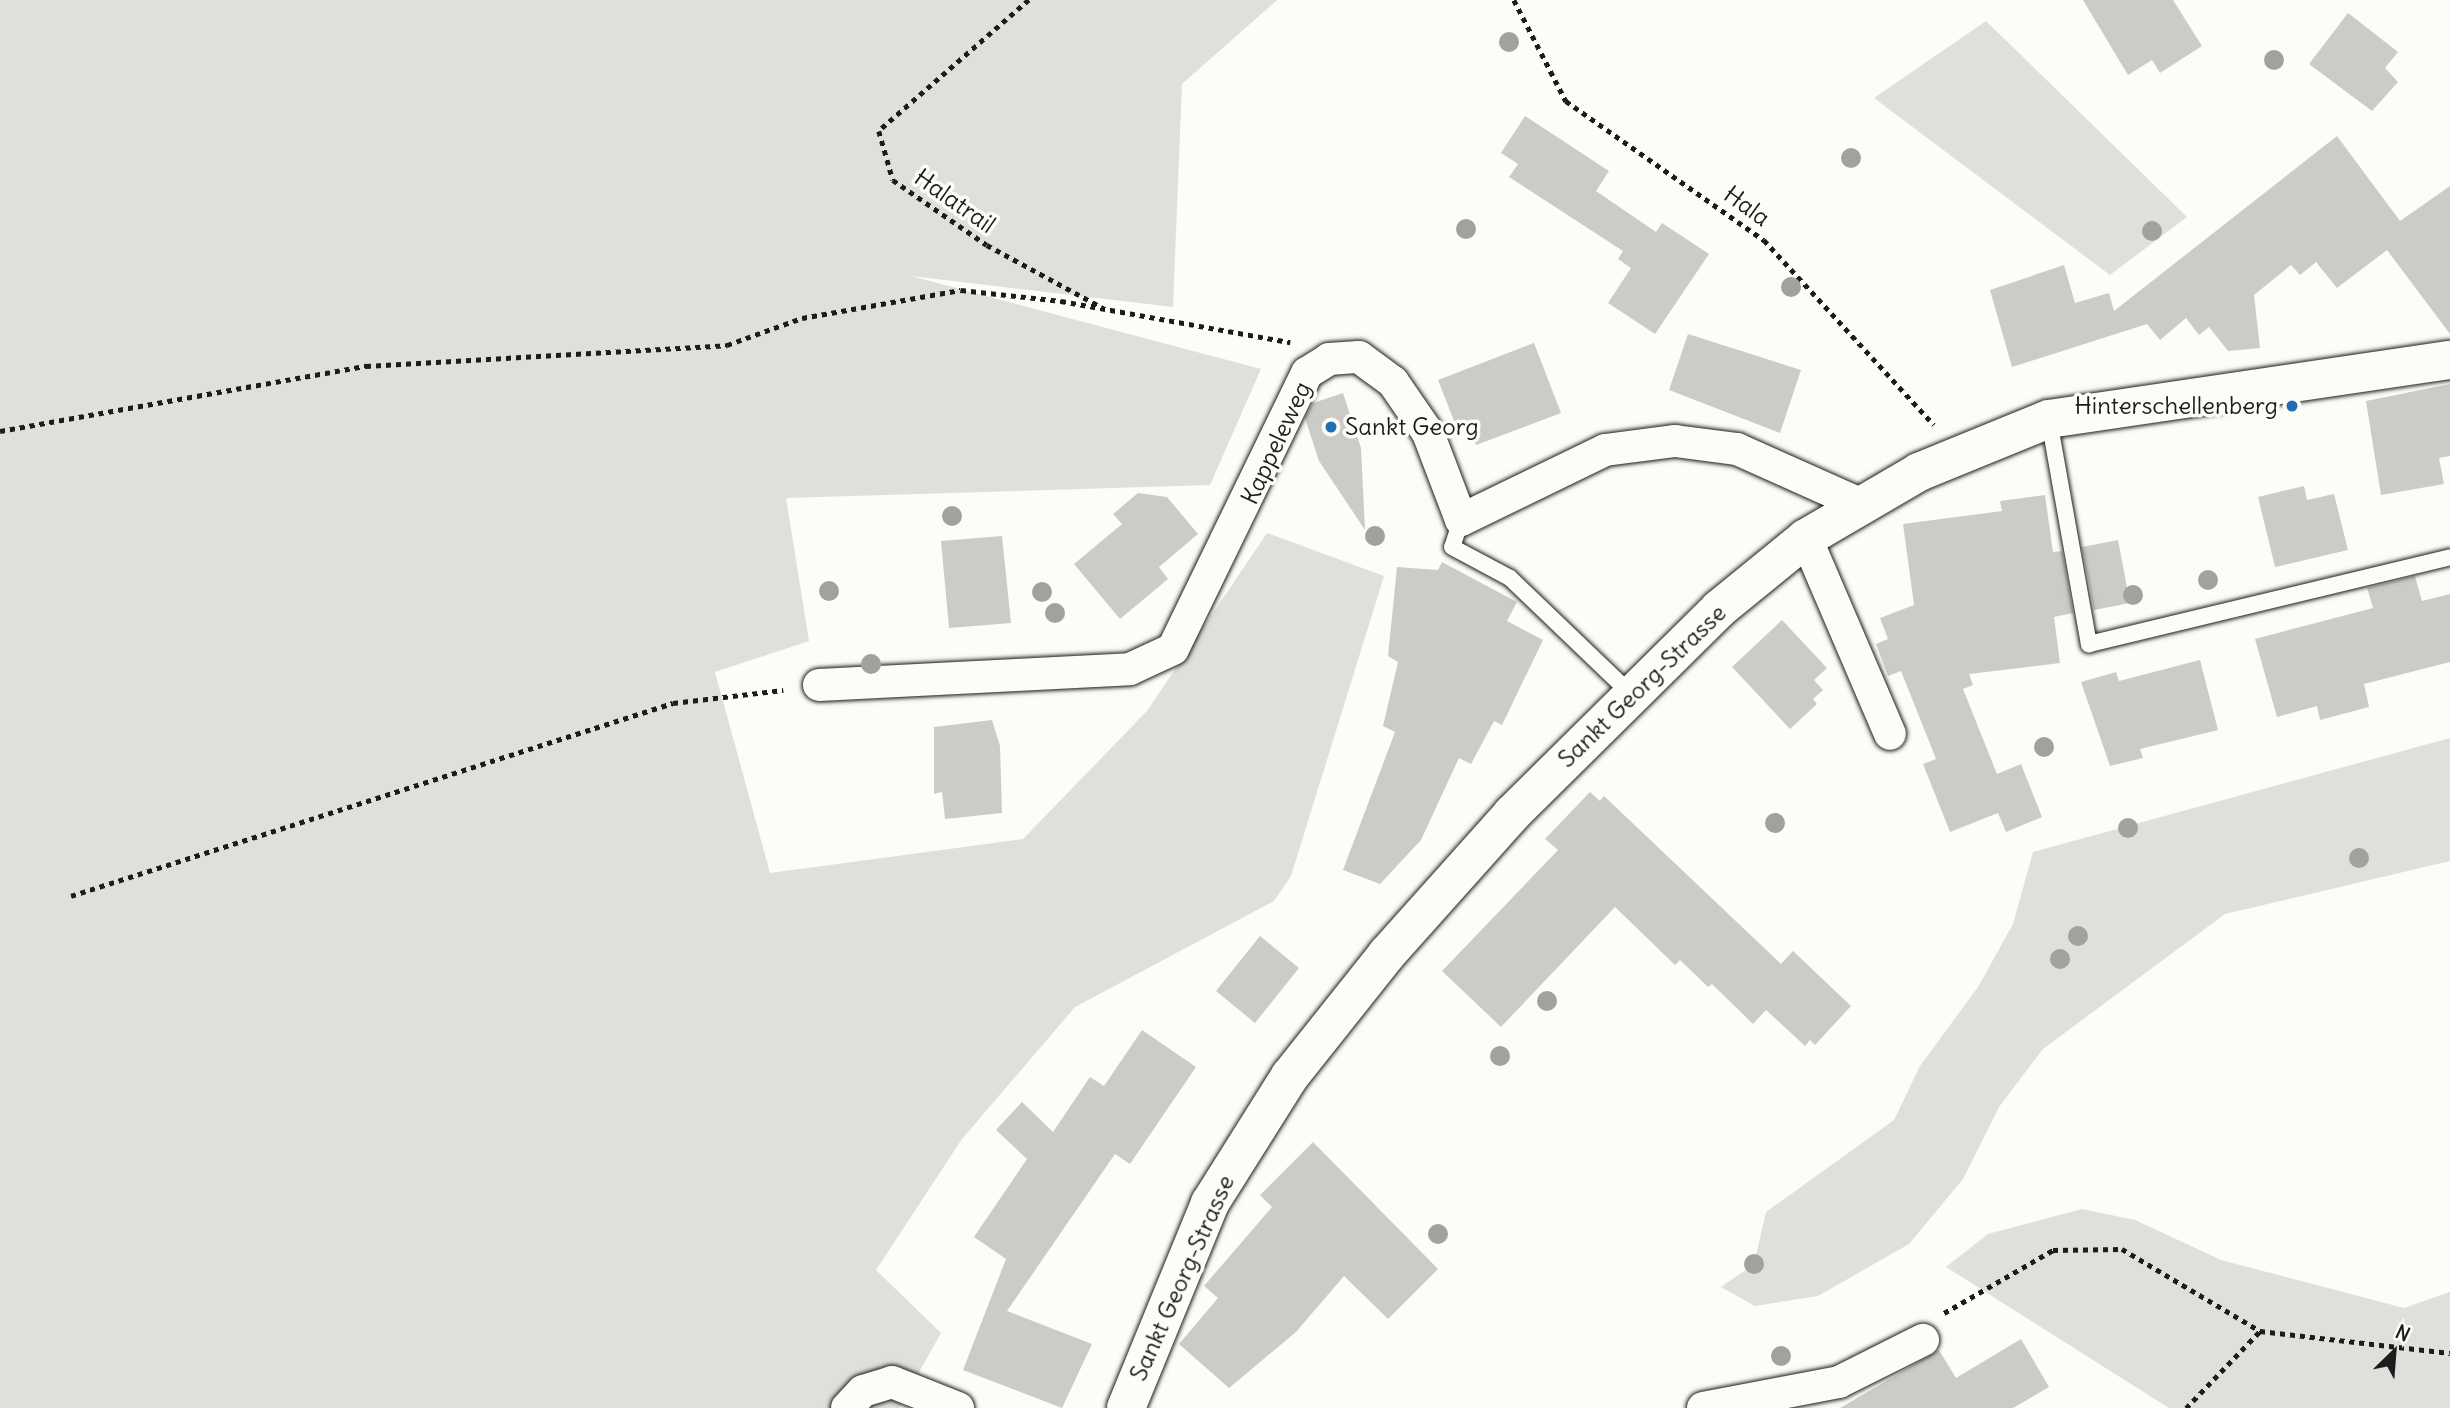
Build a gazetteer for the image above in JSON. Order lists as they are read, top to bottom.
{
  "streets": {
    "street": ["Kappeleweg", "Sankt Georg-Strasse"],
    "path": ["Halatrail", "Hala"]
  },
  "crossings": [
    ["Hala", "Sankt Georg-Strasse"]
  ],
  "places": ["Hinterschellenberg", "Sankt Georg"],
  "north": "top right"
}
